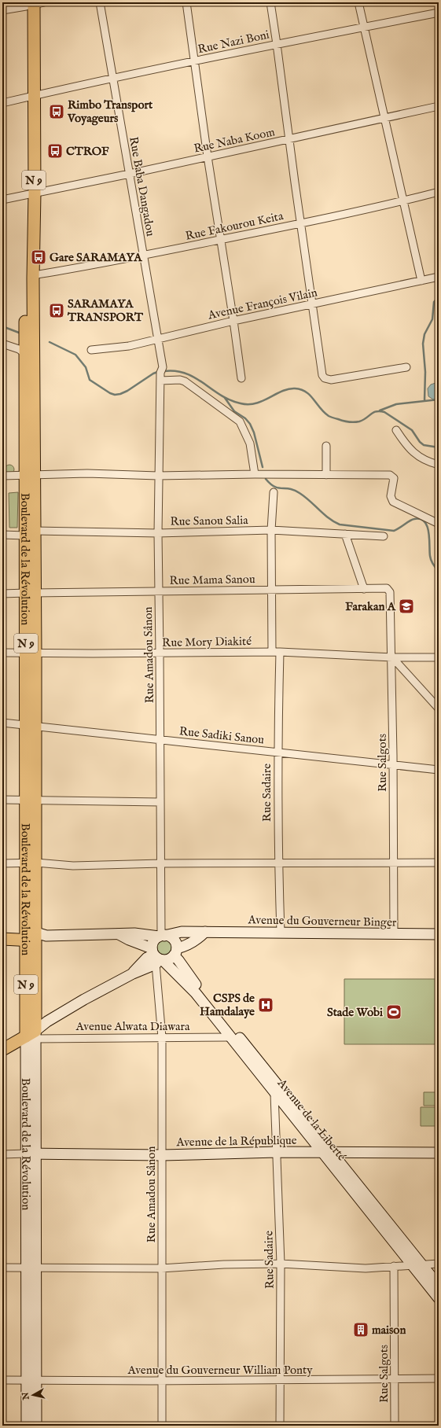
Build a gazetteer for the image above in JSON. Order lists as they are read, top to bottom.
{
  "streets": {
    "main road": [
      "N 9",
      "Boulevard de la Révolution",
      "Avenue du Gouverneur Binger",
      "Avenue de la Liberté",
      "Avenue de la République"
    ],
    "street": [
      "Rue Nazi Boni",
      "Rue Naba Koom",
      "Rue Baba Dangadou",
      "Rue Fakourou Keita",
      "Avenue François Vilain",
      "Rue Sanou Salia",
      "Rue Mama Sanou",
      "Rue Mory Diakité",
      "Rue Amadou Sânon",
      "Rue Sadiki Sanou",
      "Rue Salgots",
      "Rue Sadaire",
      "Avenue Alwata Diawara",
      "Avenue du Gouverneur William Ponty"
    ]
  },
  "crossings": [
    ["Rue Nazi Boni", "N 9"],
    ["Rue Nazi Boni", "Rue Baba Dangadou"],
    ["Rue Naba Koom", "N 9"],
    ["Rue Naba Koom", "Rue Baba Dangadou"],
    ["N 9", "Rue Fakourou Keita"],
    ["N 9", "Boulevard de la Révolution"],
    ["Rue Baba Dangadou", "Rue Fakourou Keita"],
    ["Rue Baba Dangadou", "Avenue François Vilain"],
    ["Rue Baba Dangadou", "Rue Amadou Sânon"],
    ["Rue Sanou Salia", "Boulevard de la Révolution"],
    ["Rue Sanou Salia", "Rue Amadou Sânon"],
    ["Boulevard de la Révolution", "Rue Mama Sanou"],
    ["Boulevard de la Révolution", "Rue Mory Diakité"],
    ["Boulevard de la Révolution", "Rue Sadiki Sanou"],
    ["Boulevard de la Révolution", "Avenue du Gouverneur Binger"],
    ["Boulevard de la Révolution", "Avenue Alwata Diawara"],
    ["Boulevard de la Révolution", "Avenue de la République"],
    ["Boulevard de la Révolution", "Avenue du Gouverneur William Ponty"],
    ["Rue Mama Sanou", "Rue Amadou Sânon"],
    ["Rue Mama Sanou", "Rue Salgots"],
    ["Rue Mory Diakité", "Rue Amadou Sânon"],
    ["Rue Mory Diakité", "Rue Salgots"],
    ["Rue Mory Diakité", "Rue Sadaire"],
    ["Rue Amadou Sânon", "Rue Sadiki Sanou"],
    ["Rue Amadou Sânon", "Avenue du Gouverneur Binger"],
    ["Rue Amadou Sânon", "Avenue Alwata Diawara"],
    ["Rue Amadou Sânon", "Avenue de la Liberté"],
    ["Rue Amadou Sânon", "Avenue de la République"],
    ["Rue Amadou Sânon", "Avenue du Gouverneur William Ponty"],
    ["Rue Sadiki Sanou", "Rue Salgots"],
    ["Rue Sadiki Sanou", "Rue Sadaire"],
    ["Rue Salgots", "Avenue du Gouverneur Binger"],
    ["Rue Salgots", "Avenue du Gouverneur William Ponty"],
    ["Rue Sadaire", "Avenue du Gouverneur Binger"],
    ["Rue Sadaire", "Avenue de la Liberté"],
    ["Rue Sadaire", "Avenue de la République"],
    ["Rue Sadaire", "Avenue du Gouverneur William Ponty"],
    ["Avenue du Gouverneur Binger", "Avenue de la Liberté"],
    ["Avenue Alwata Diawara", "Avenue de la Liberté"],
    ["Avenue de la Liberté", "Avenue de la République"]
  ],
  "places": {
    "bus stop": [
      "Rimbo Transport Voyageurs",
      "CTROF",
      "Gare SARAMAYA",
      "SARAMAYA TRANSPORT"
    ],
    "school or university": ["Farakan A"],
    "hospital": ["CSPS de Hamdalaye"],
    "sports": ["Stade Wobi"],
    "building": ["maison"]
  },
  "north": "left"
}
